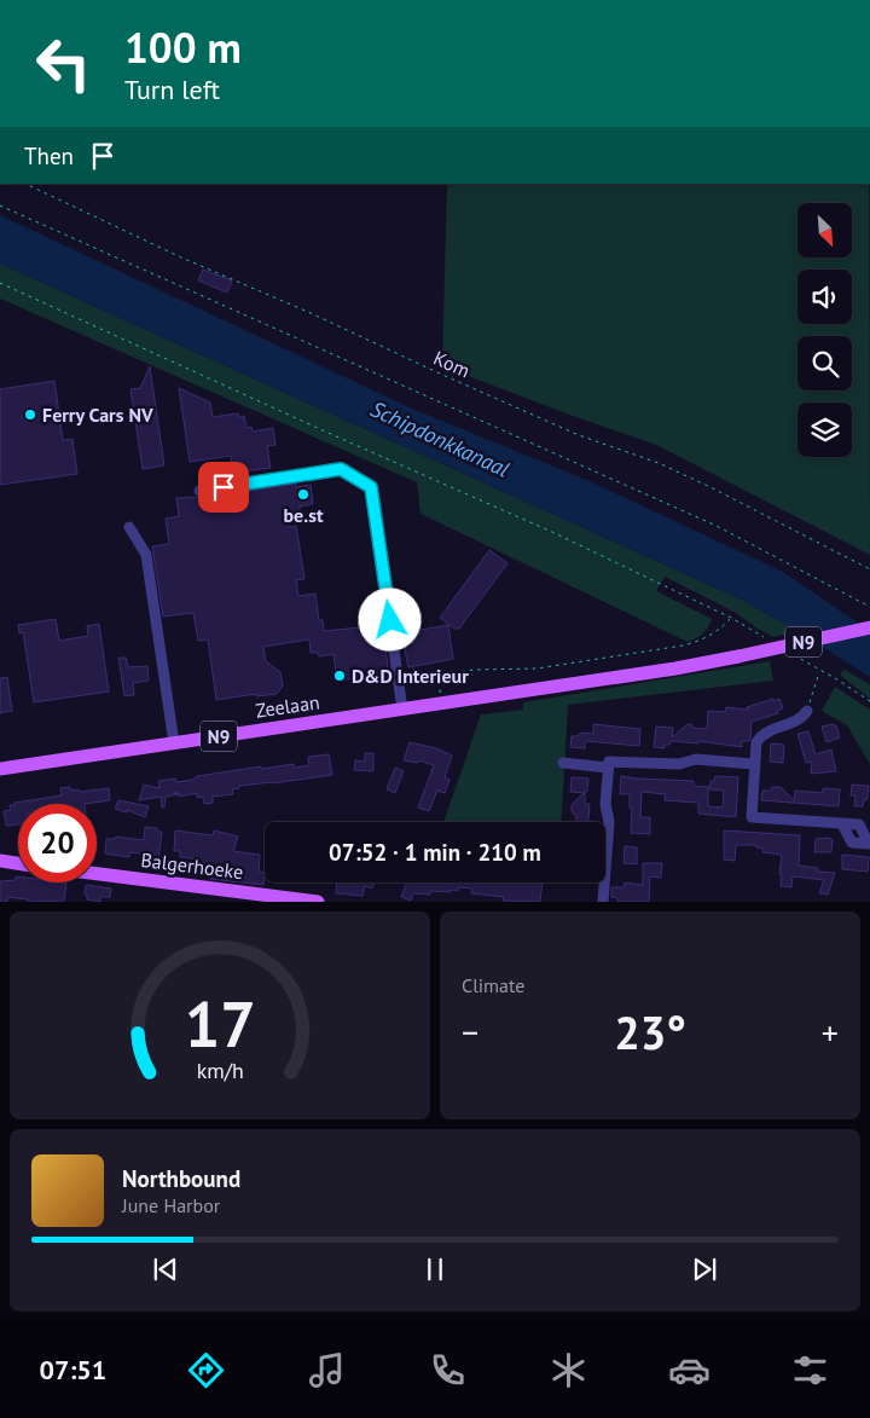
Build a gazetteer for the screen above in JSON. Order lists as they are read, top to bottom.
{
  "streets": {
    "main road": ["N9", "Zeelaan", "Balgerhoeke"],
    "path": ["Kom"]
  },
  "crossings": [
    ["N9", "Zeelaan"]
  ],
  "water": ["Schipdonkkanaal"],
  "places": ["Ferry Cars NV", "be.st", "D&D Interieur"],
  "north": "bottom right",
  "page": {
    "turn": ["100 m", "Turn left"],
    "then": "Then",
    "limit": "20",
    "trip": "07:52 · 1 min · 210 m",
    "tile": "Climate",
    "heat": ["−", "23°", "+"],
    "song": ["Northbound", "June Harbor"],
    "tabs": "07:51",
    "gauge": ["17", "km/h"]
  }
}
